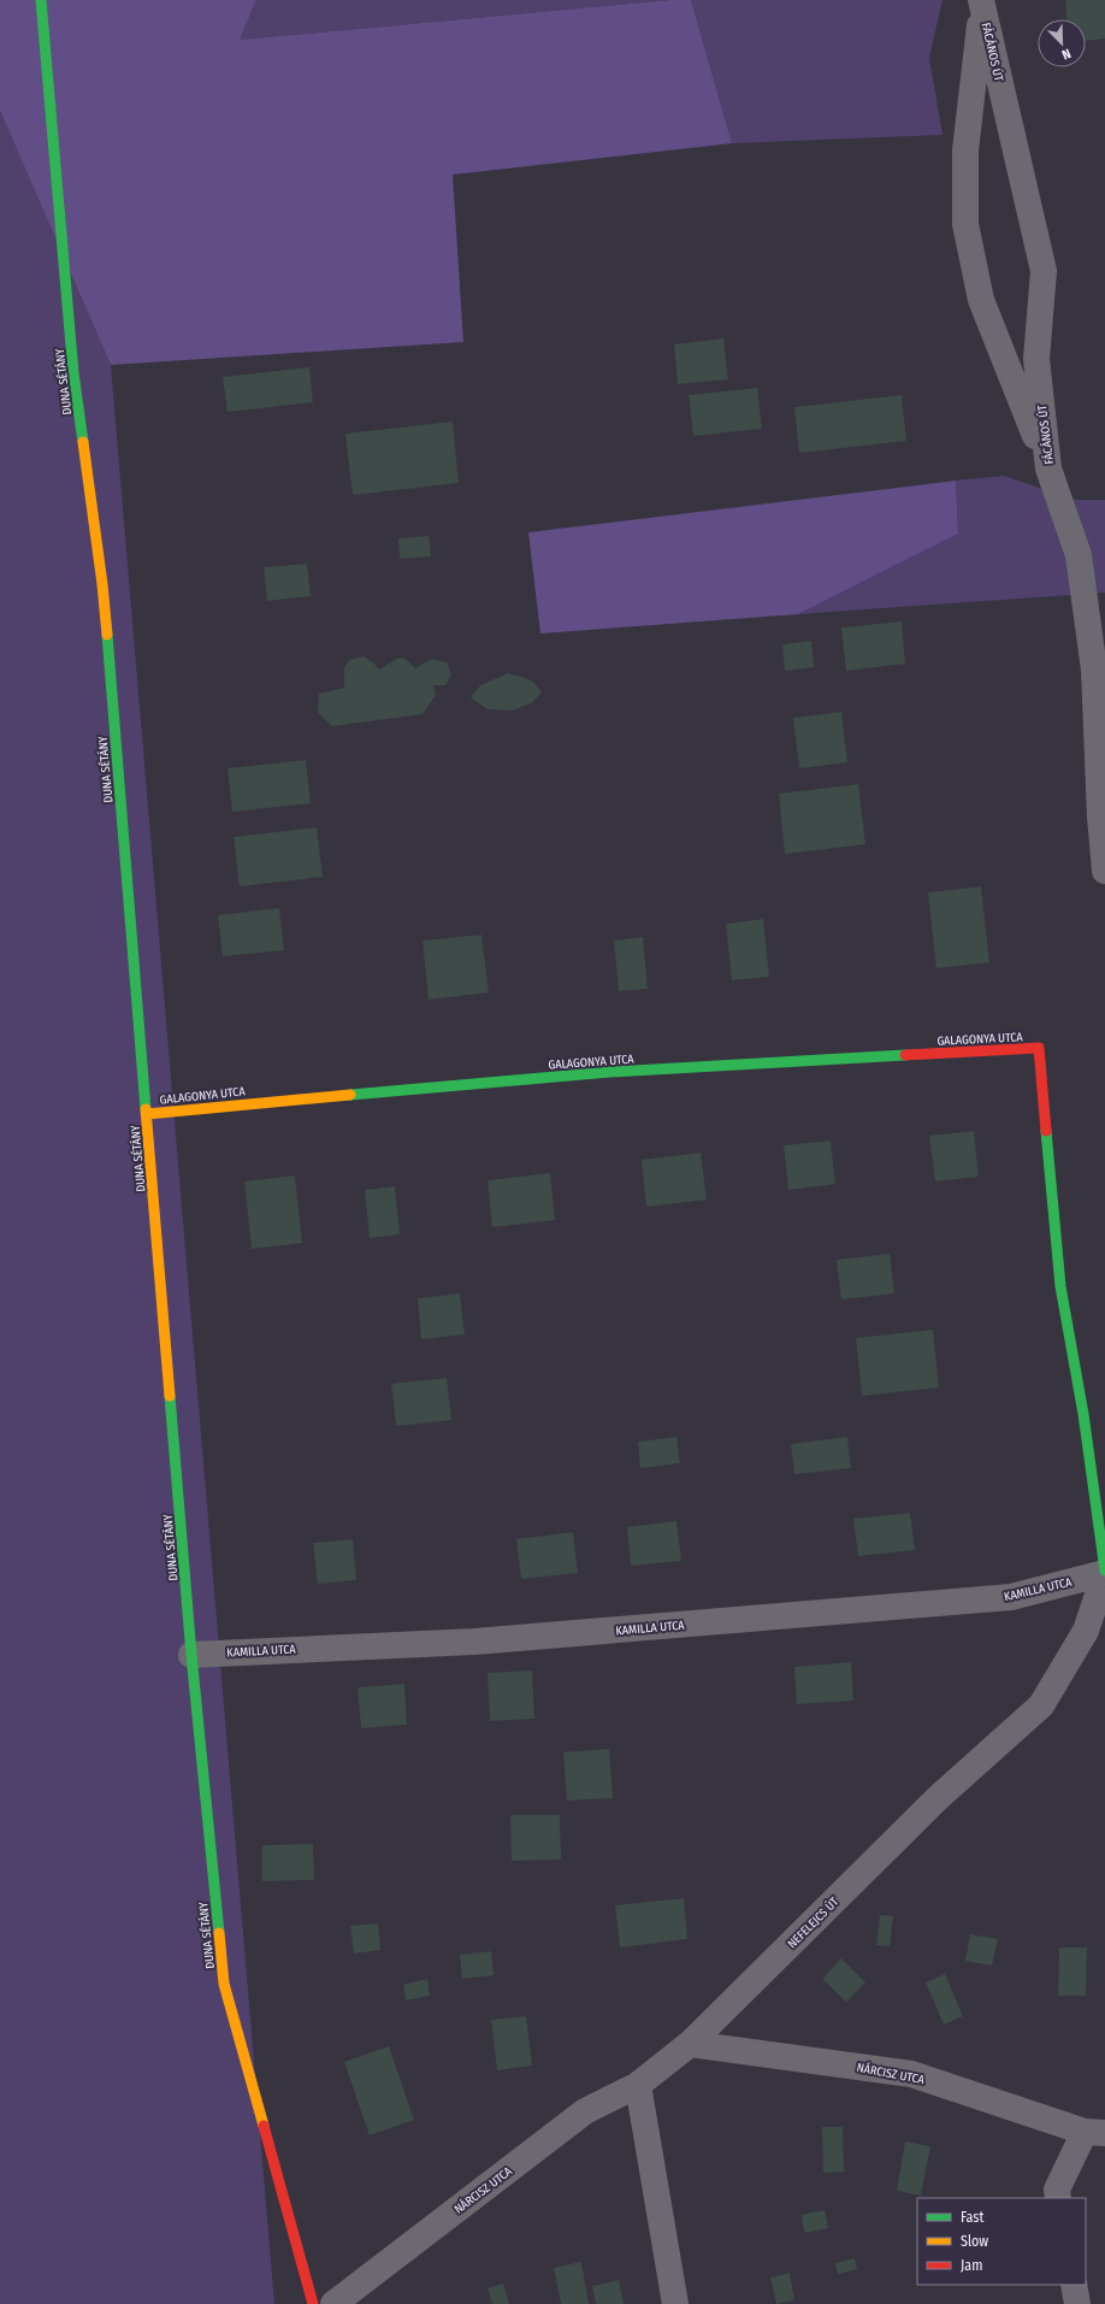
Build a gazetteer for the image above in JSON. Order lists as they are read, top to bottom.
{
  "streets": {
    "street": [
      "FÁCÁNOS ÚT",
      "DUNA SÉTÁNY",
      "GALAGONYA UTCA",
      "KAMILLA UTCA",
      "NEFELEJCS ÚT",
      "NÁRCISZ UTCA"
    ]
  },
  "crossings": [
    ["DUNA SÉTÁNY", "GALAGONYA UTCA"],
    ["DUNA SÉTÁNY", "KAMILLA UTCA"],
    ["GALAGONYA UTCA", "KAMILLA UTCA"],
    ["GALAGONYA UTCA", "NEFELEJCS ÚT"],
    ["KAMILLA UTCA", "NEFELEJCS ÚT"],
    ["NEFELEJCS ÚT", "NÁRCISZ UTCA"]
  ],
  "legend": ["Fast", "Slow", "Jam"],
  "north": "bottom right"
}
